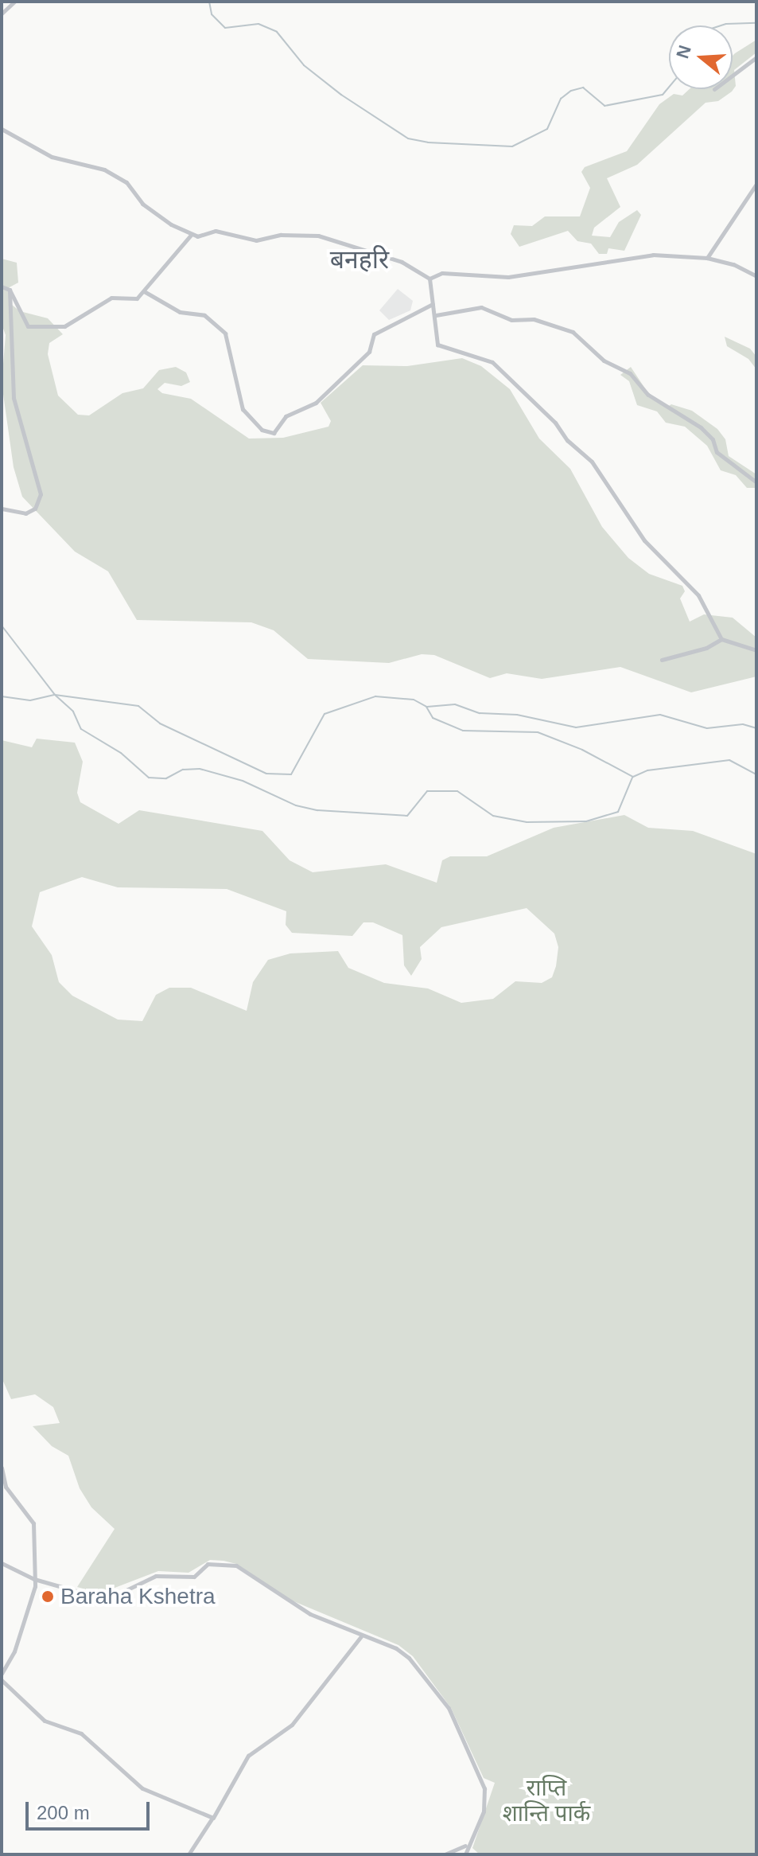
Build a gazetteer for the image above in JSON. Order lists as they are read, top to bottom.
{
  "districts": ["बनहरि"],
  "parks": ["राप्ति शान्ति पार्क"],
  "places": ["Baraha Kshetra"],
  "scale_bar": "200 m",
  "north": "left"
}
